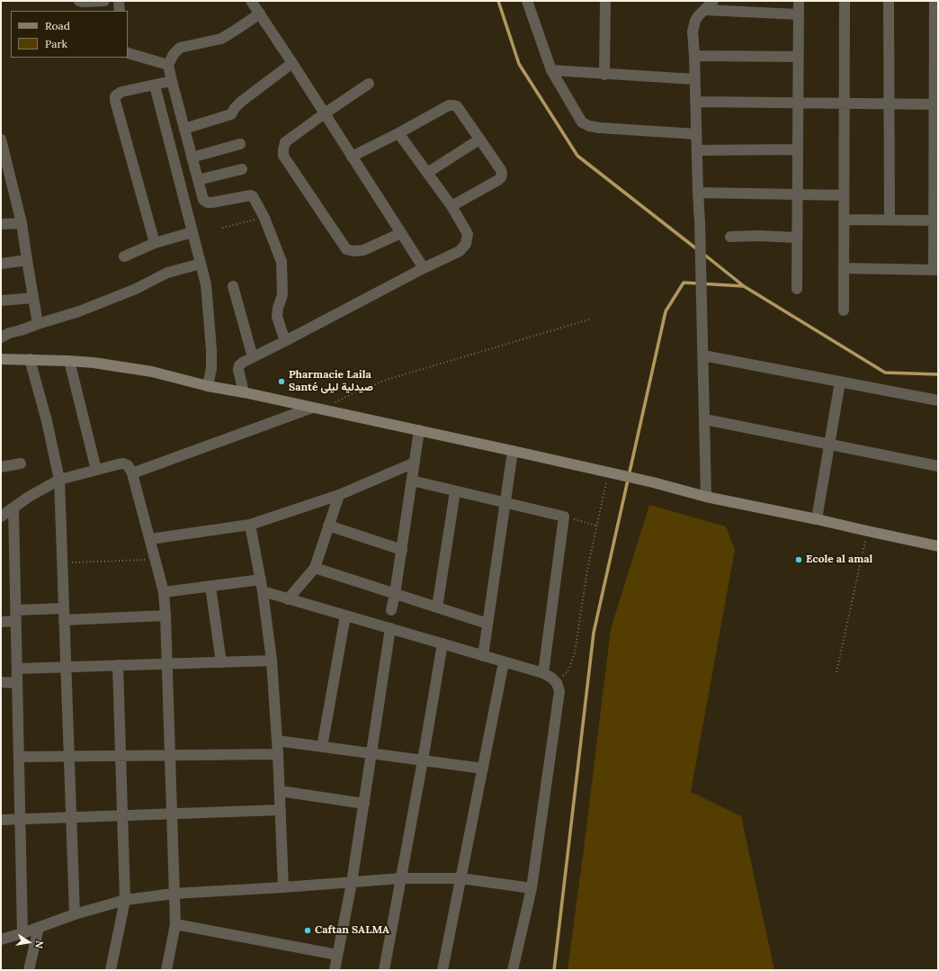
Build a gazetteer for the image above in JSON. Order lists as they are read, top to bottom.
{
  "places": ["Pharmacie Laila Santé صيدلية ليلى", "Ecole al amal", "Caftan SALMA"],
  "legend": ["Road", "Park"],
  "north": "right"
}
